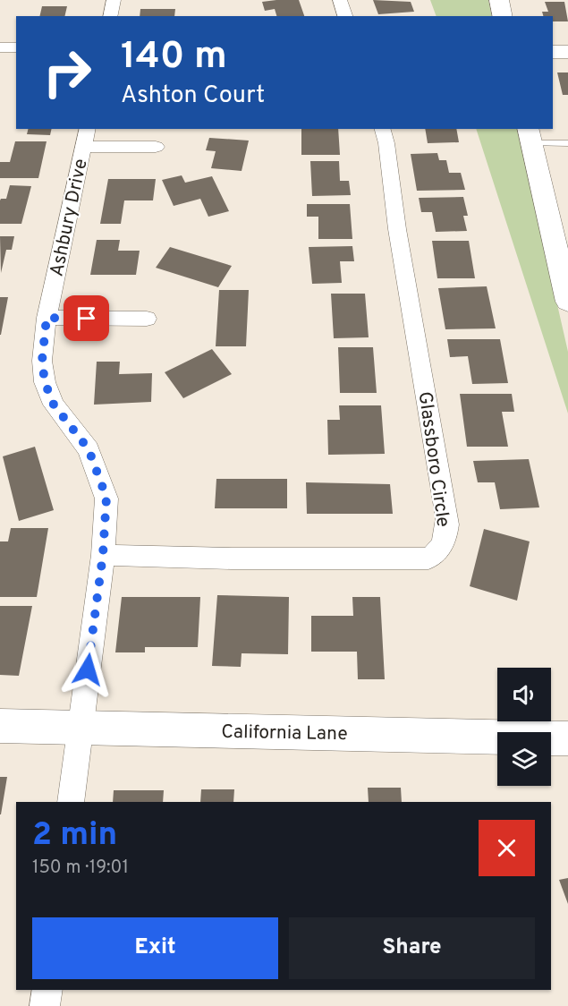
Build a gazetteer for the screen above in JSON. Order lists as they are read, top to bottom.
{
  "streets": {
    "street": ["Ashbury Drive", "Glassboro Circle", "California Lane"]
  },
  "crossings": [
    ["Ashbury Drive", "Glassboro Circle"],
    ["Ashbury Drive", "California Lane"]
  ],
  "page": {
    "turn": ["140 m", "Ashton Court"],
    "heading": ["2 min", "150 m · 19:01"],
    "buttons": ["Exit", "Share"]
  }
}
